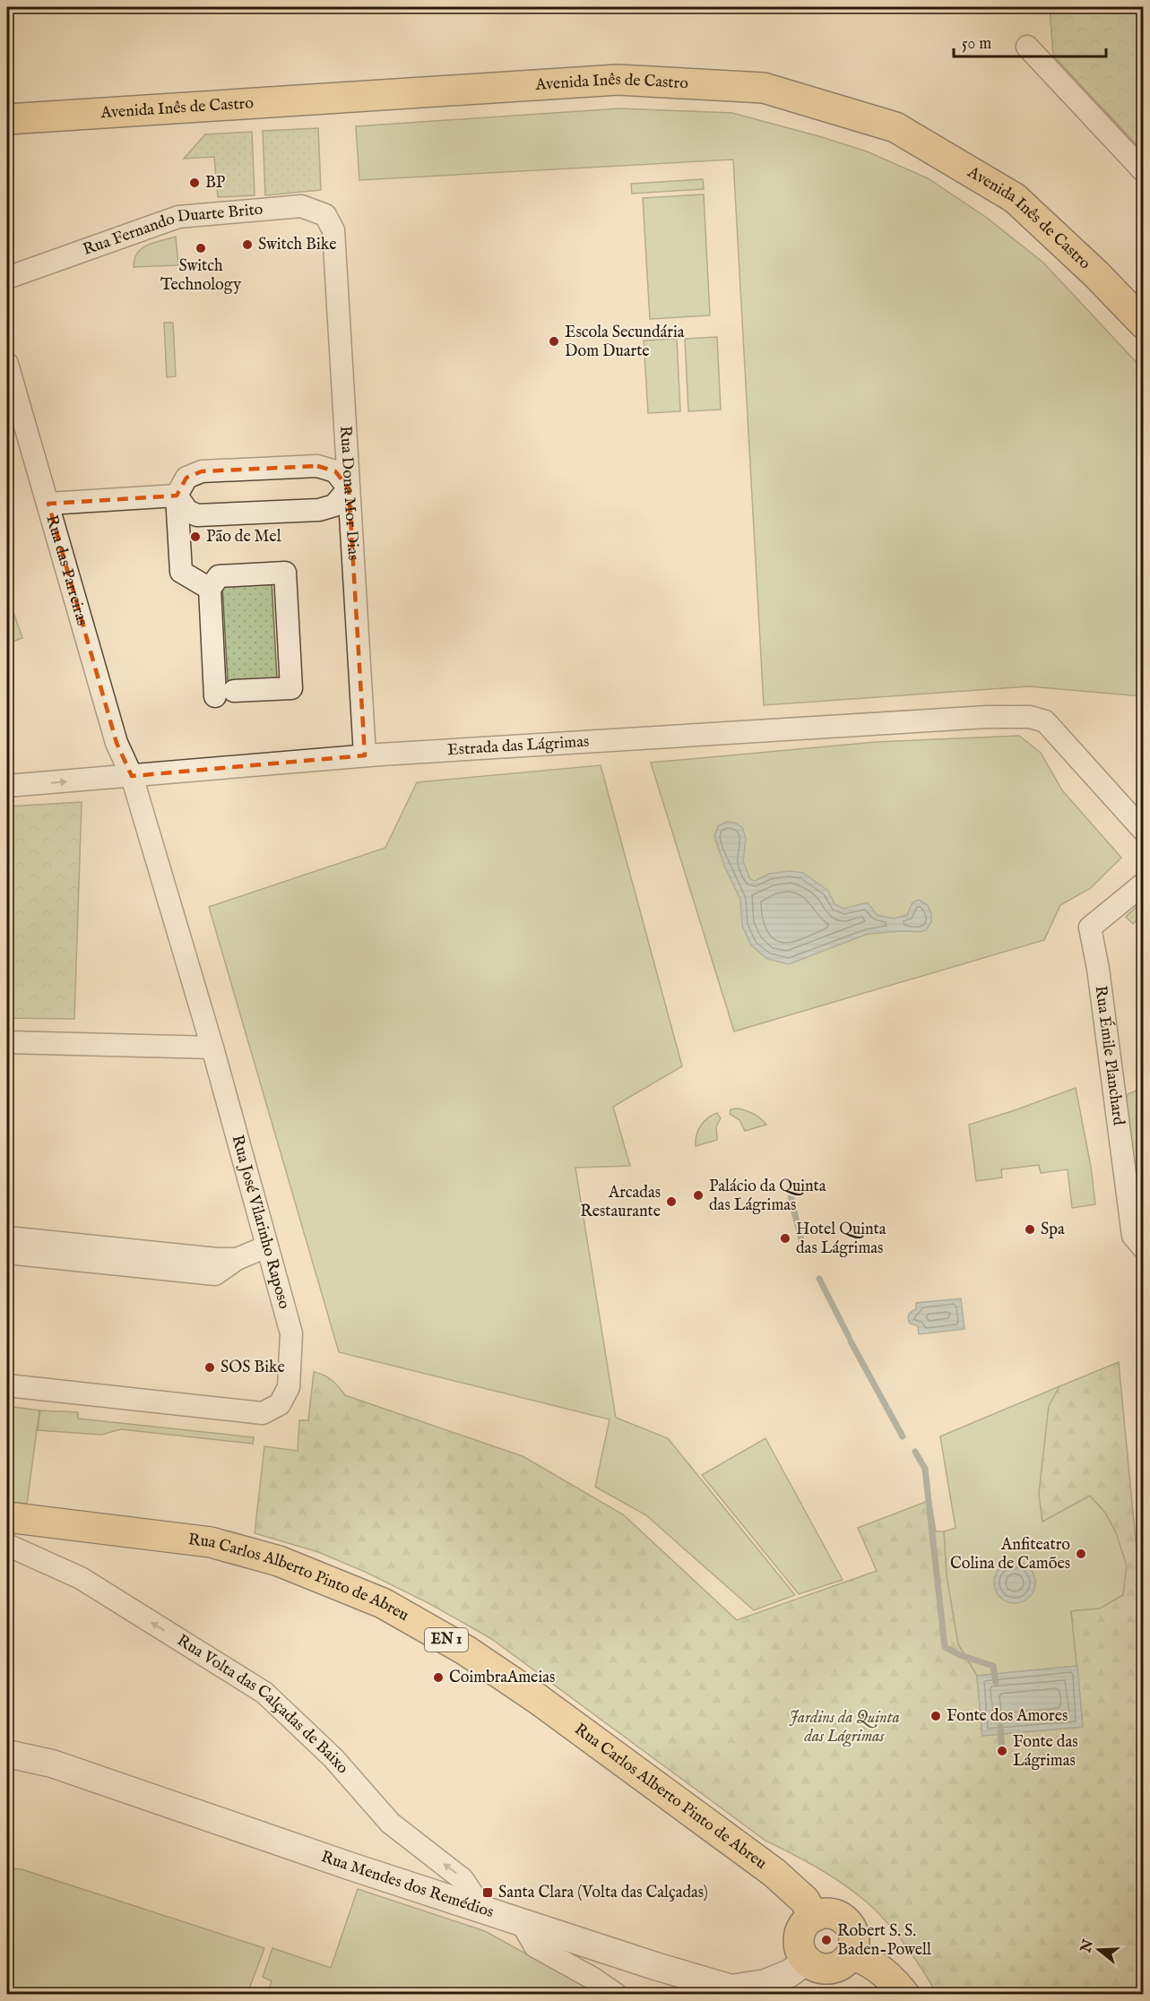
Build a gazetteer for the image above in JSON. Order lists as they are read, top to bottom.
{
  "streets": {
    "main road": ["Avenida Inês de Castro", "Rua Carlos Alberto Pinto de Abreu", "EN 1"],
    "street": [
      "Rua Fernando Duarte Brito",
      "Rua Dona Mor Dias",
      "Rua das Parreiras",
      "Estrada das Lágrimas",
      "Rua Émile Planchard",
      "Rua José Vilarinho Raposo",
      "Rua Volta das Calçadas de Baixo",
      "Rua Mendes dos Remédios"
    ]
  },
  "crossings": [
    ["Rua Fernando Duarte Brito", "Rua Dona Mor Dias"],
    ["Rua Dona Mor Dias", "Estrada das Lágrimas"],
    ["Rua das Parreiras", "Estrada das Lágrimas"],
    ["Rua das Parreiras", "Rua José Vilarinho Raposo"],
    ["Estrada das Lágrimas", "Rua José Vilarinho Raposo"],
    ["Rua Carlos Alberto Pinto de Abreu", "Rua Mendes dos Remédios"],
    ["Rua Volta das Calçadas de Baixo", "Rua Mendes dos Remédios"]
  ],
  "one_way": ["Rua Volta das Calçadas de Baixo"],
  "parks": ["Jardins da Quinta das Lágrimas"],
  "places": {
    "other": [
      "BP",
      "Switch Bike",
      "Switch Technology",
      "Escola Secundária Dom Duarte",
      "Pão de Mel",
      "Palácio da Quinta das Lágrimas",
      "Arcadas Restaurante",
      "Spa",
      "Hotel Quinta das Lágrimas",
      "SOS Bike",
      "Anfiteatro Colina de Camões",
      "CoimbraAmeias",
      "Fonte dos Amores",
      "Fonte das Lágrimas",
      "Robert S. S. Baden-Powell"
    ],
    "transit": ["Santa Clara (Volta das Calçadas)"]
  },
  "scale_bar": "50 m",
  "north": "left"
}
